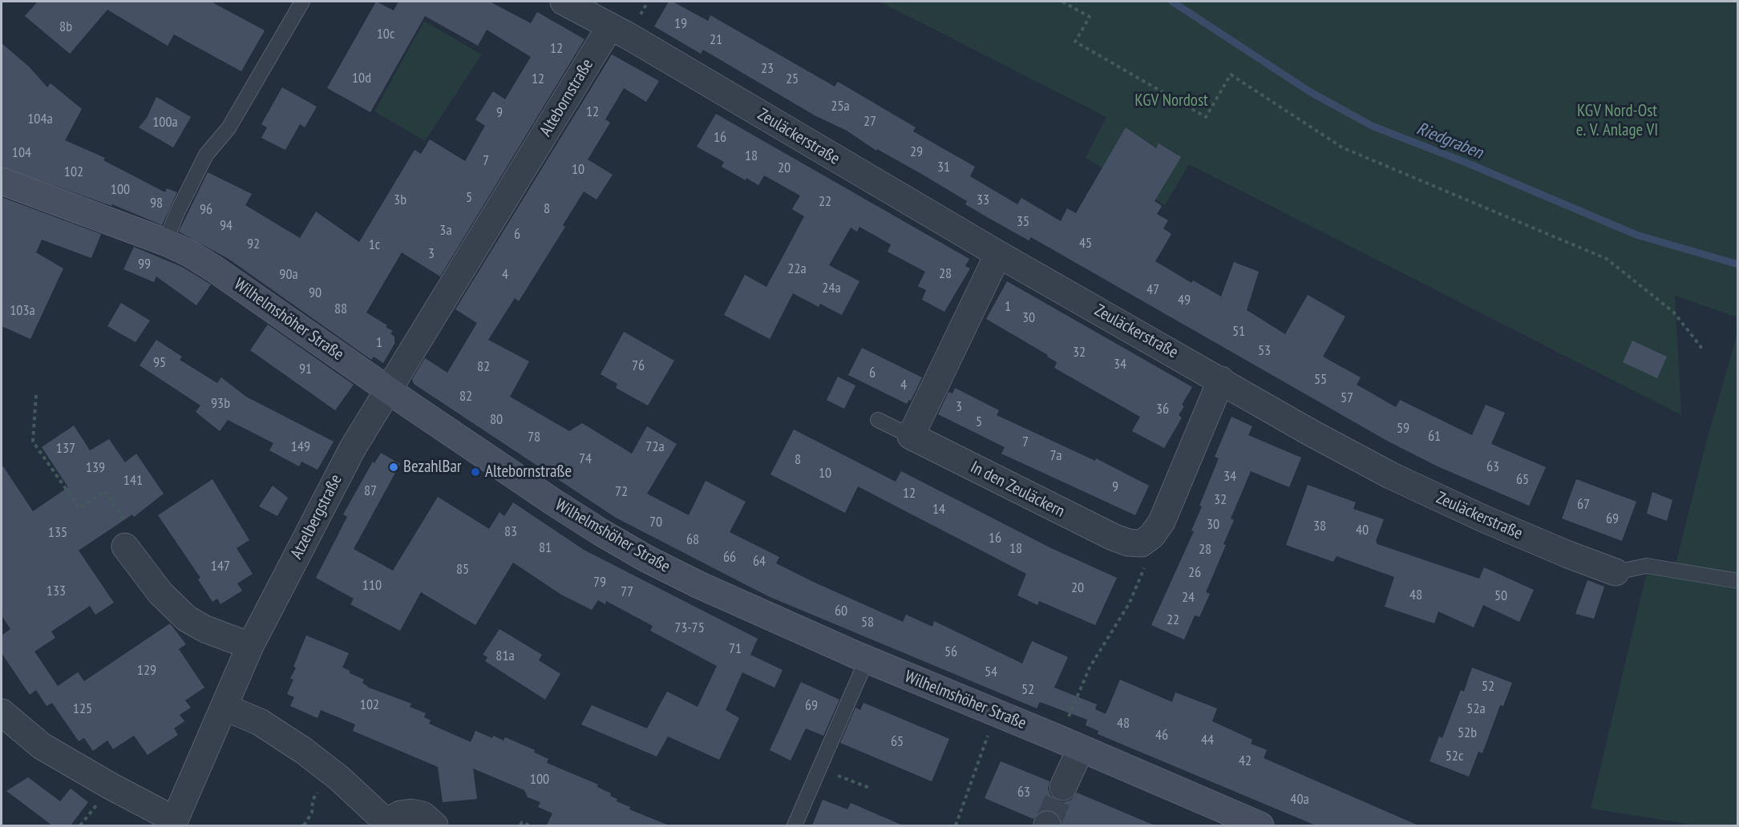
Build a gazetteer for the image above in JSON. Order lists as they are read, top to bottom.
{
  "streets": {
    "main road": ["Wilhelmshöher Straße"],
    "street": [
      "Altebornstraße",
      "Zeuläckerstraße",
      "In den Zeuläckern",
      "Atzelbergstraße"
    ]
  },
  "crossings": [
    ["Altebornstraße", "Zeuläckerstraße"],
    ["Altebornstraße", "Wilhelmshöher Straße"],
    ["Altebornstraße", "Atzelbergstraße"],
    ["Wilhelmshöher Straße", "Atzelbergstraße"]
  ],
  "water": ["Riedgraben"],
  "parks": ["KGV Nordost", "KGV Nord-Ost e. V. Anlage VI"],
  "places": ["BezahlBar", "Altebornstraße"],
  "house_numbers": [
    "19",
    "8b",
    "10c",
    "21",
    "12",
    "23",
    "10d",
    "12",
    "25",
    "25a",
    "12",
    "9",
    "104a",
    "27",
    "100a",
    "16",
    "29",
    "104",
    "18",
    "7",
    "31",
    "20",
    "10",
    "102",
    "100",
    "5",
    "3b",
    "33",
    "22",
    "98",
    "8",
    "96",
    "35",
    "94",
    "3a",
    "6",
    "45",
    "92",
    "1c",
    "3",
    "99",
    "22a",
    "28",
    "90a",
    "4",
    "24a",
    "47",
    "90",
    "49",
    "1",
    "88",
    "103a",
    "30",
    "51",
    "1",
    "53",
    "32",
    "95",
    "34",
    "76",
    "82",
    "91",
    "6",
    "55",
    "4",
    "82",
    "57",
    "93b",
    "3",
    "36",
    "80",
    "5",
    "59",
    "61",
    "78",
    "7",
    "149",
    "72a",
    "137",
    "7a",
    "74",
    "8",
    "63",
    "139",
    "10",
    "34",
    "65",
    "141",
    "9",
    "87",
    "72",
    "12",
    "32",
    "67",
    "14",
    "69",
    "70",
    "30",
    "38",
    "40",
    "83",
    "135",
    "16",
    "68",
    "81",
    "18",
    "28",
    "66",
    "64",
    "147",
    "85",
    "26",
    "79",
    "110",
    "20",
    "133",
    "77",
    "48",
    "50",
    "24",
    "60",
    "22",
    "58",
    "73-75",
    "71",
    "56",
    "81a",
    "129",
    "54",
    "52",
    "52",
    "102",
    "69",
    "125",
    "52a",
    "48",
    "52b",
    "46",
    "44",
    "65",
    "52c",
    "42",
    "100",
    "63",
    "40a"
  ]
}
